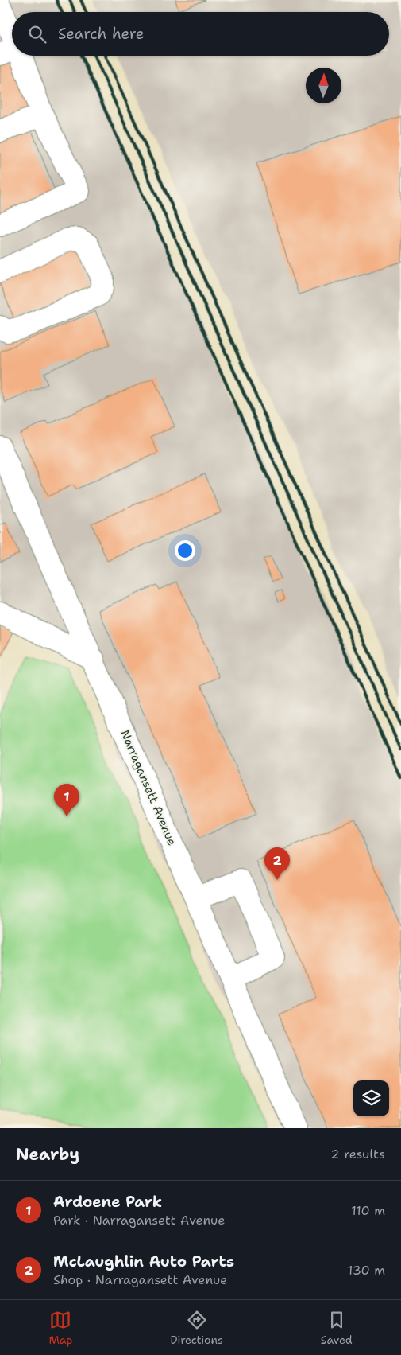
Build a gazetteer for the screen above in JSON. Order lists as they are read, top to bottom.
{
  "streets": {
    "street": ["Narragansett Avenue"]
  },
  "north": "top",
  "page": {
    "search": "Search here",
    "pins": ["1", "2"],
    "heading": ["Nearby", "2 results"],
    "list": [
      {
        "mark": "1",
        "name": "Ardoene Park",
        "note": "Park · Narragansett Avenue",
        "value": "110 m"
      },
      {
        "mark": "2",
        "name": "McLaughlin Auto Parts",
        "note": "Shop · Narragansett Avenue",
        "value": "130 m"
      }
    ],
    "nav": ["Map", "Directions", "Saved"]
  }
}
